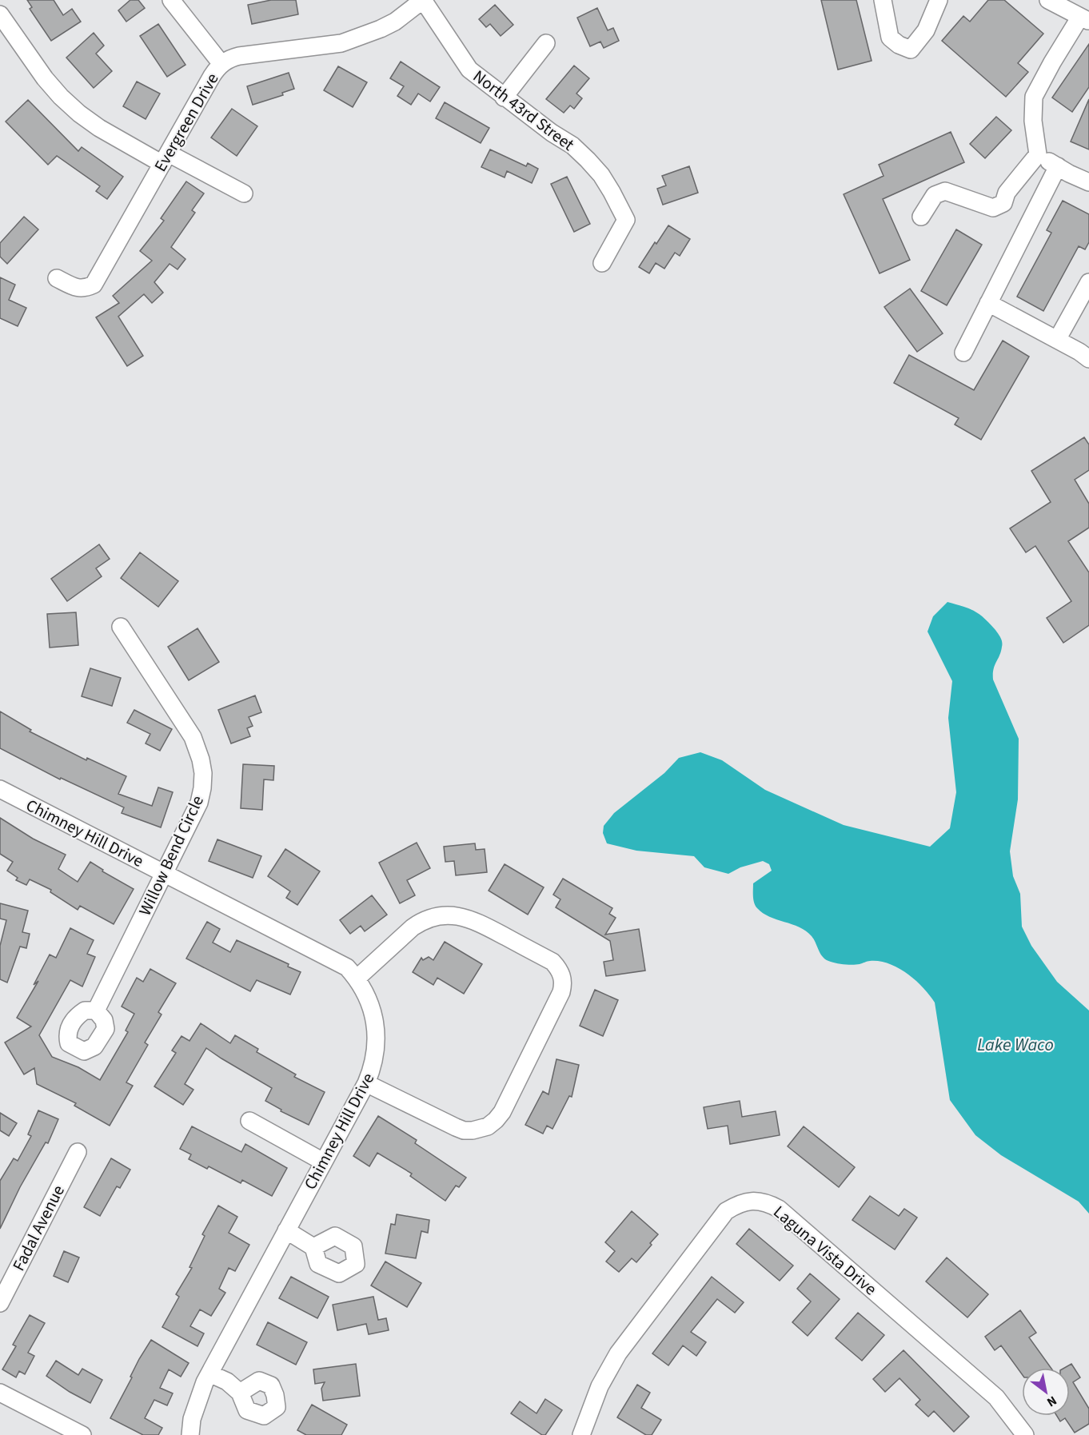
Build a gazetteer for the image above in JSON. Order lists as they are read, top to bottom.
{
  "streets": {
    "street": [
      "North 43rd Street",
      "Evergreen Drive",
      "Chimney Hill Drive",
      "Willow Bend Circle",
      "Fadal Avenue",
      "Laguna Vista Drive"
    ]
  },
  "crossings": [
    ["North 43rd Street", "Evergreen Drive"],
    ["Chimney Hill Drive", "Willow Bend Circle"]
  ],
  "water": ["Lake Waco"],
  "north": "bottom right"
}
